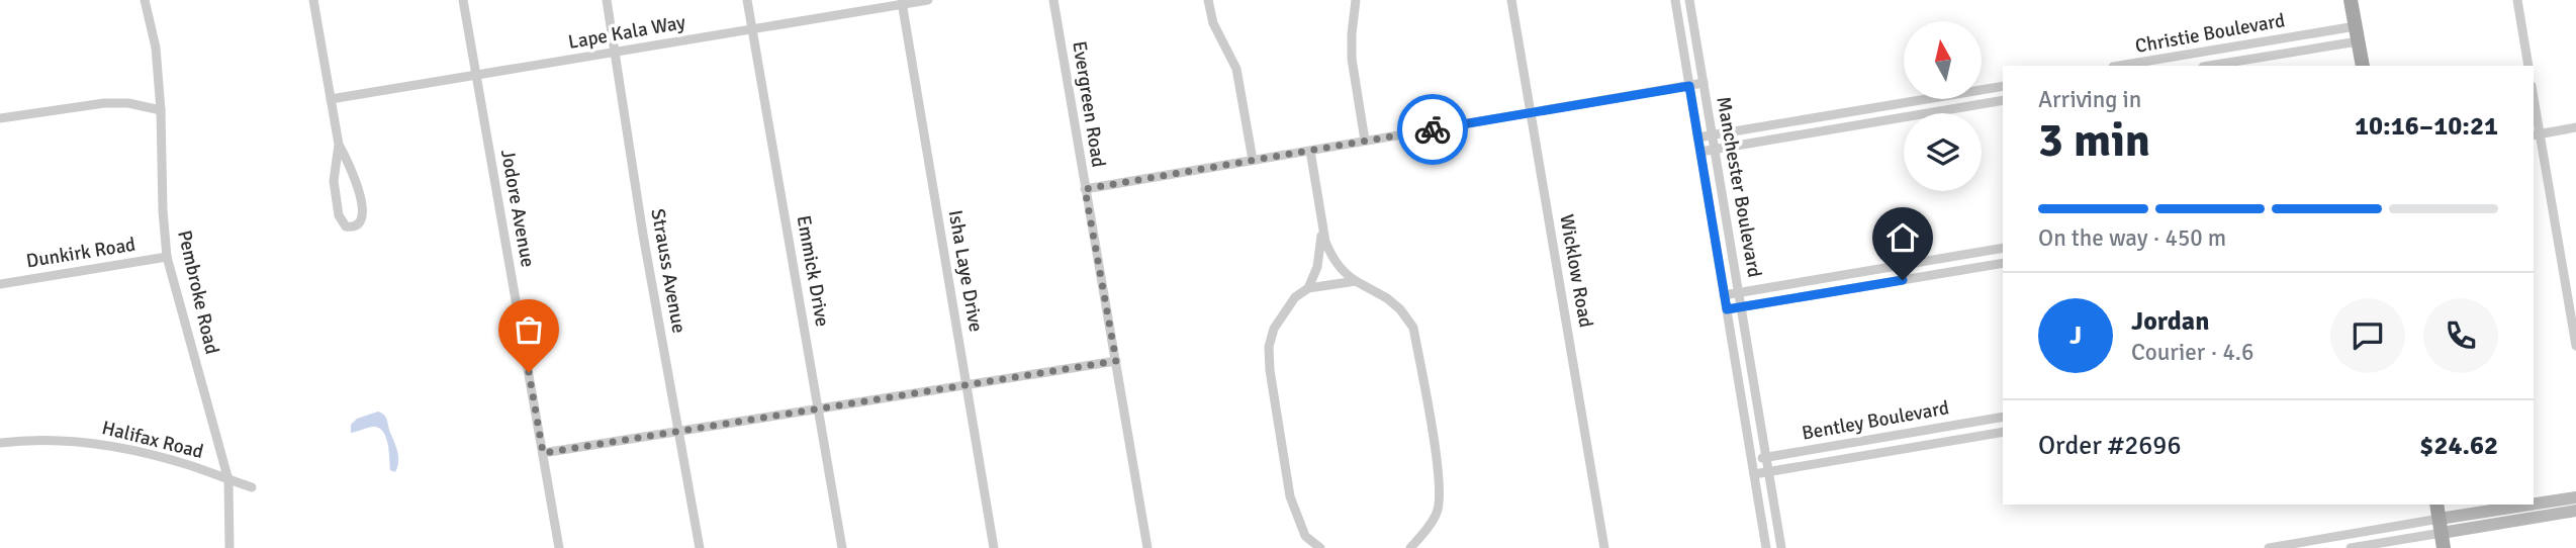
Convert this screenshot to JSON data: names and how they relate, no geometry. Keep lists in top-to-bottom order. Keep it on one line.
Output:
{"streets":{"street":["Lape Kala Way","Christie Boulevard","Evergreen Road","Manchester Boulevard","Jodore Avenue","Dunkirk Road","Strauss Avenue","Emmick Drive","Isha Laye Drive","Wicklow Road","Pembroke Road","Bentley Boulevard","Halifax Road"]},"crossings":[["Lape Kala Way","Jodore Avenue"],["Lape Kala Way","Strauss Avenue"],["Lape Kala Way","Emmick Drive"],["Lape Kala Way","Isha Laye Drive"],["Manchester Boulevard","Bentley Boulevard"],["Dunkirk Road","Pembroke Road"],["Pembroke Road","Halifax Road"]],"north":"top","page":{"heading":["3 min","Arriving in","10:16–10:21"],"panel":["Jordan","Courier · 4.6","Order #2696","$24.62"],"bar":"On the way · 450 m","round":"J"}}
